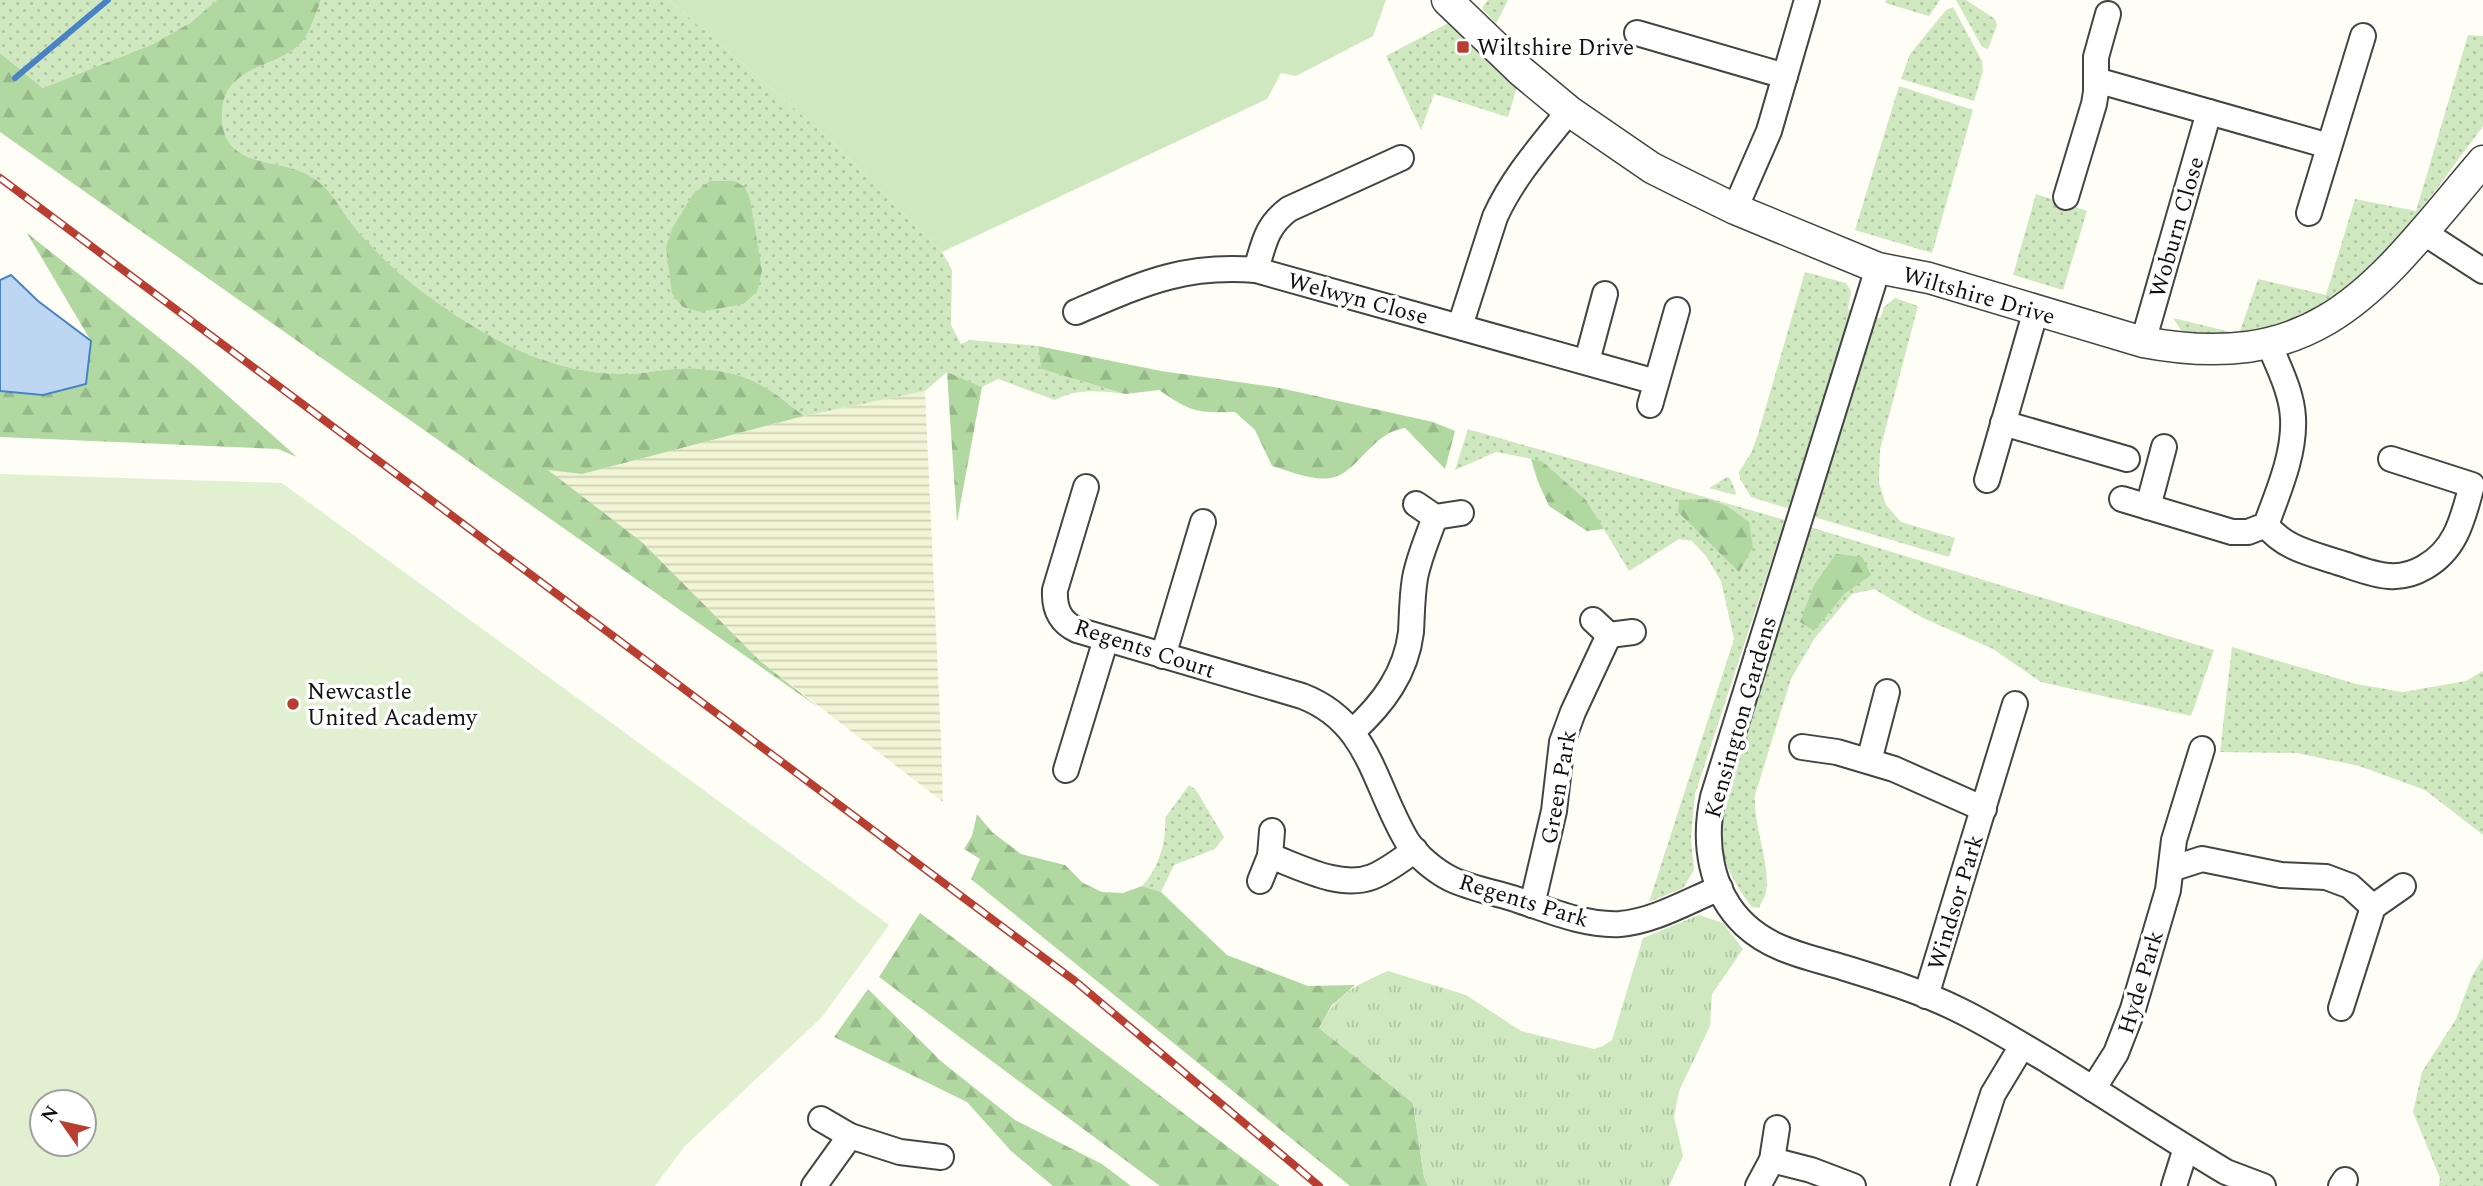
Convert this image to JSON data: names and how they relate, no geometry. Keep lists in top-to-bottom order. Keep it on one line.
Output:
{"streets":{"street":["Woburn Close","Wiltshire Drive","Welwyn Close","Regents Court","Kensington Gardens","Green Park","Regents Park","Windsor Park","Hyde Park"]},"crossings":[["Woburn Close","Wiltshire Drive"],["Wiltshire Drive","Welwyn Close"],["Wiltshire Drive","Kensington Gardens"],["Regents Court","Regents Park"],["Kensington Gardens","Regents Park"],["Kensington Gardens","Windsor Park"],["Kensington Gardens","Hyde Park"],["Green Park","Regents Park"]],"places":{"transit":["Wiltshire Drive"],"other":["Newcastle United Academy"]},"north":"top left"}
